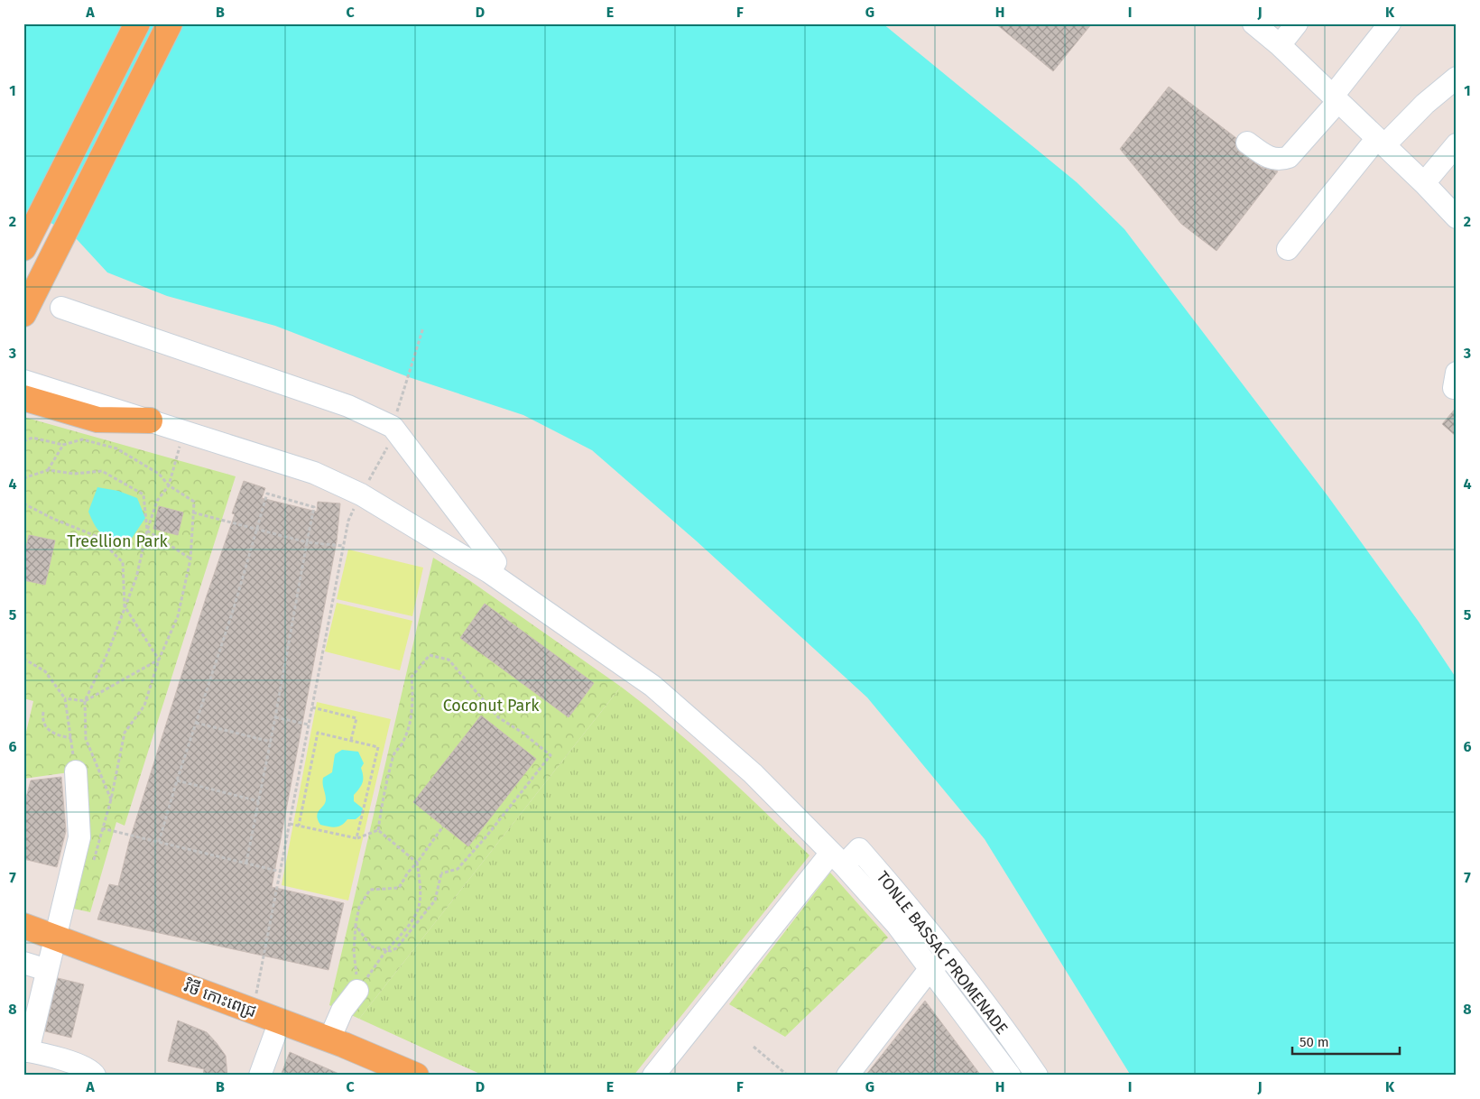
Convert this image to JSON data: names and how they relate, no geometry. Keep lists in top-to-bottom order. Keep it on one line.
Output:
{"streets":{"main road":["វិថី កោះពេជ្រ"],"street":["TONLE BASSAC PROMENADE"]},"parks":["Treellion Park","Coconut Park"],"scale_bar":"50 m","grid":{"columns":["A","B","C","D","E","F","G","H","I","J","K"],"rows":["1","2","3","4","5","6","7","8"]}}
